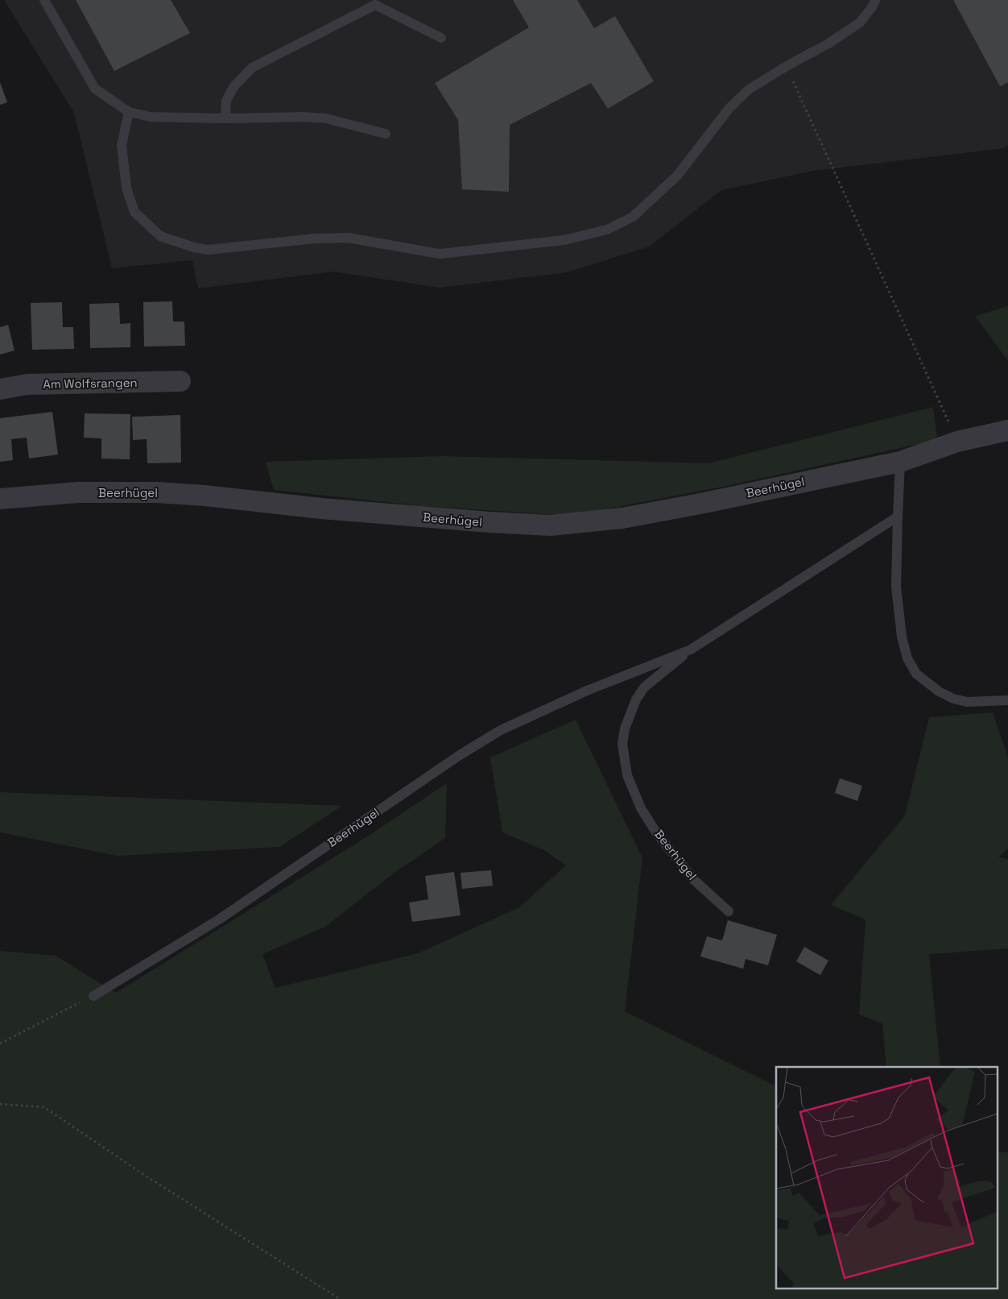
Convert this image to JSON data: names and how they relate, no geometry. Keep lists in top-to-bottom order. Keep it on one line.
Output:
{"streets":{"street":["Am Wolfsrangen","Beerhügel"]}}
